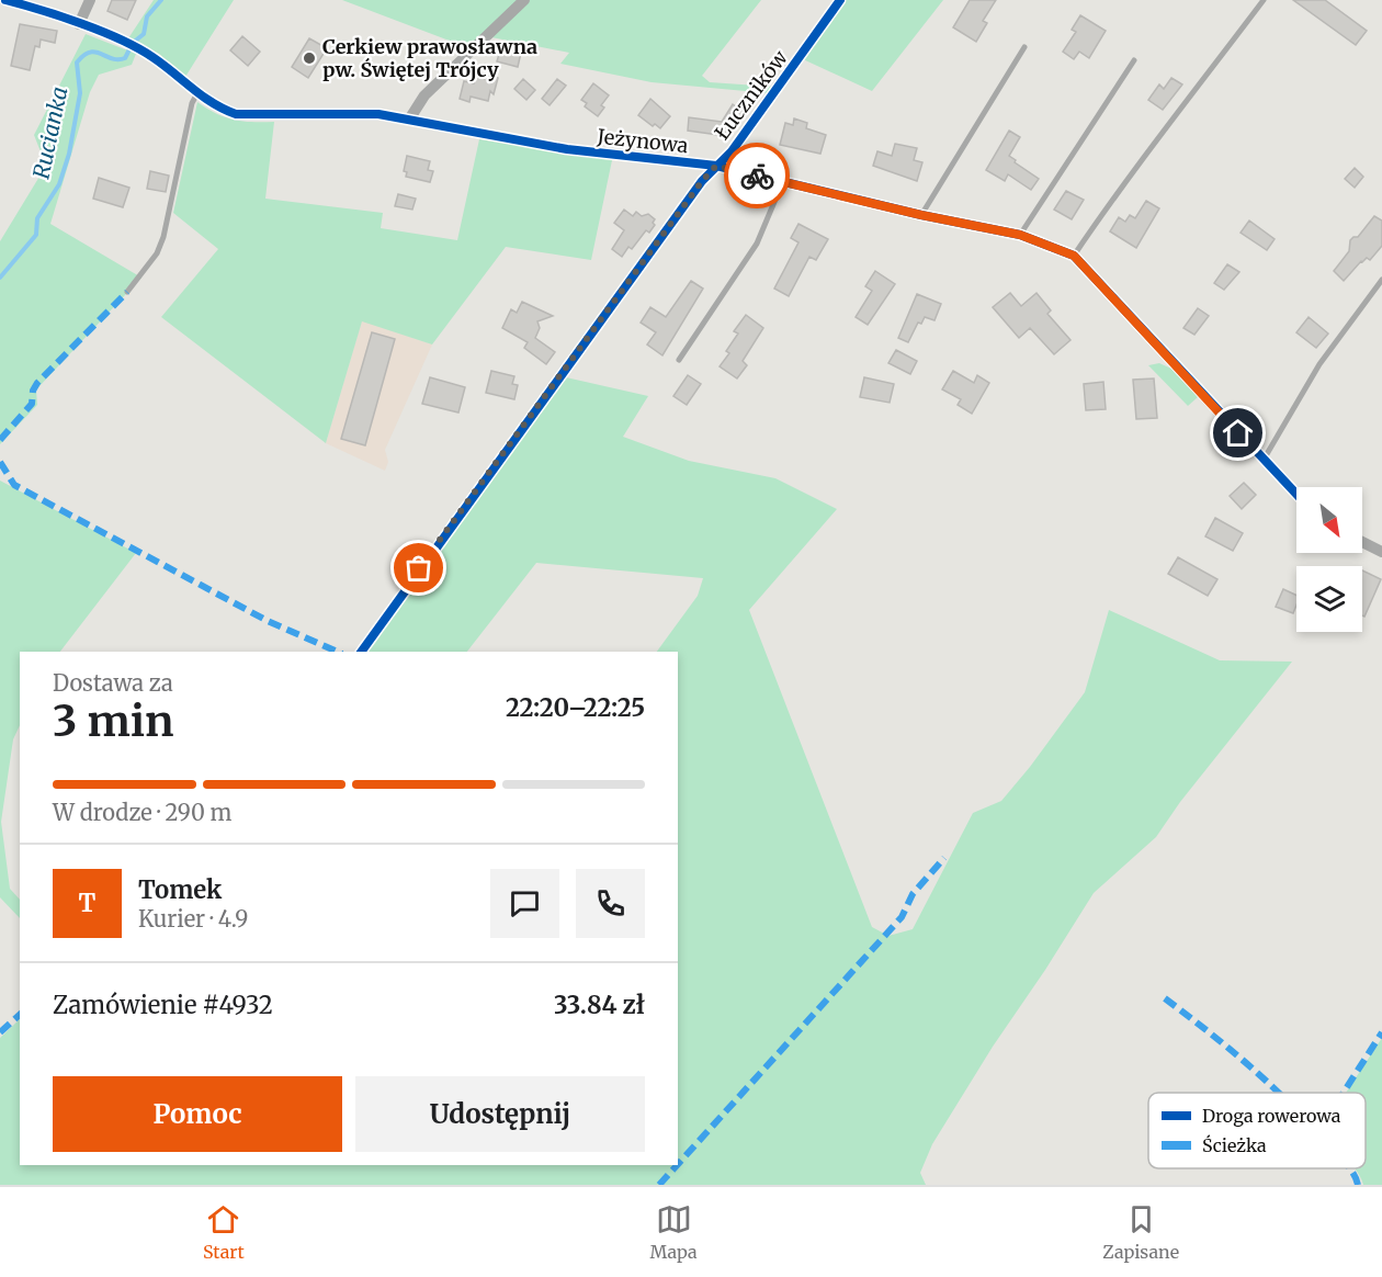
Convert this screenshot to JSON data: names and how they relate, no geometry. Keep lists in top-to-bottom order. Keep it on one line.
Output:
{"streets":{"street":["Łuczników","Jeżynowa"]},"crossings":[["Łuczników","Jeżynowa"]],"water":["Rucianka"],"places":["Cerkiew prawosławna pw. Świętej Trójcy"],"legend":["Droga rowerowa","Ścieżka"],"north":"bottom right","page":{"heading":["3 min","Dostawa za","22:20–22:25"],"panel":["Tomek","Kurier · 4.9","Zamówienie #4932","33.84 zł"],"bar":"W drodze · 290 m","round":"T","buttons":["Pomoc","Udostępnij"],"tabs":["Start","Mapa","Zapisane"]}}
